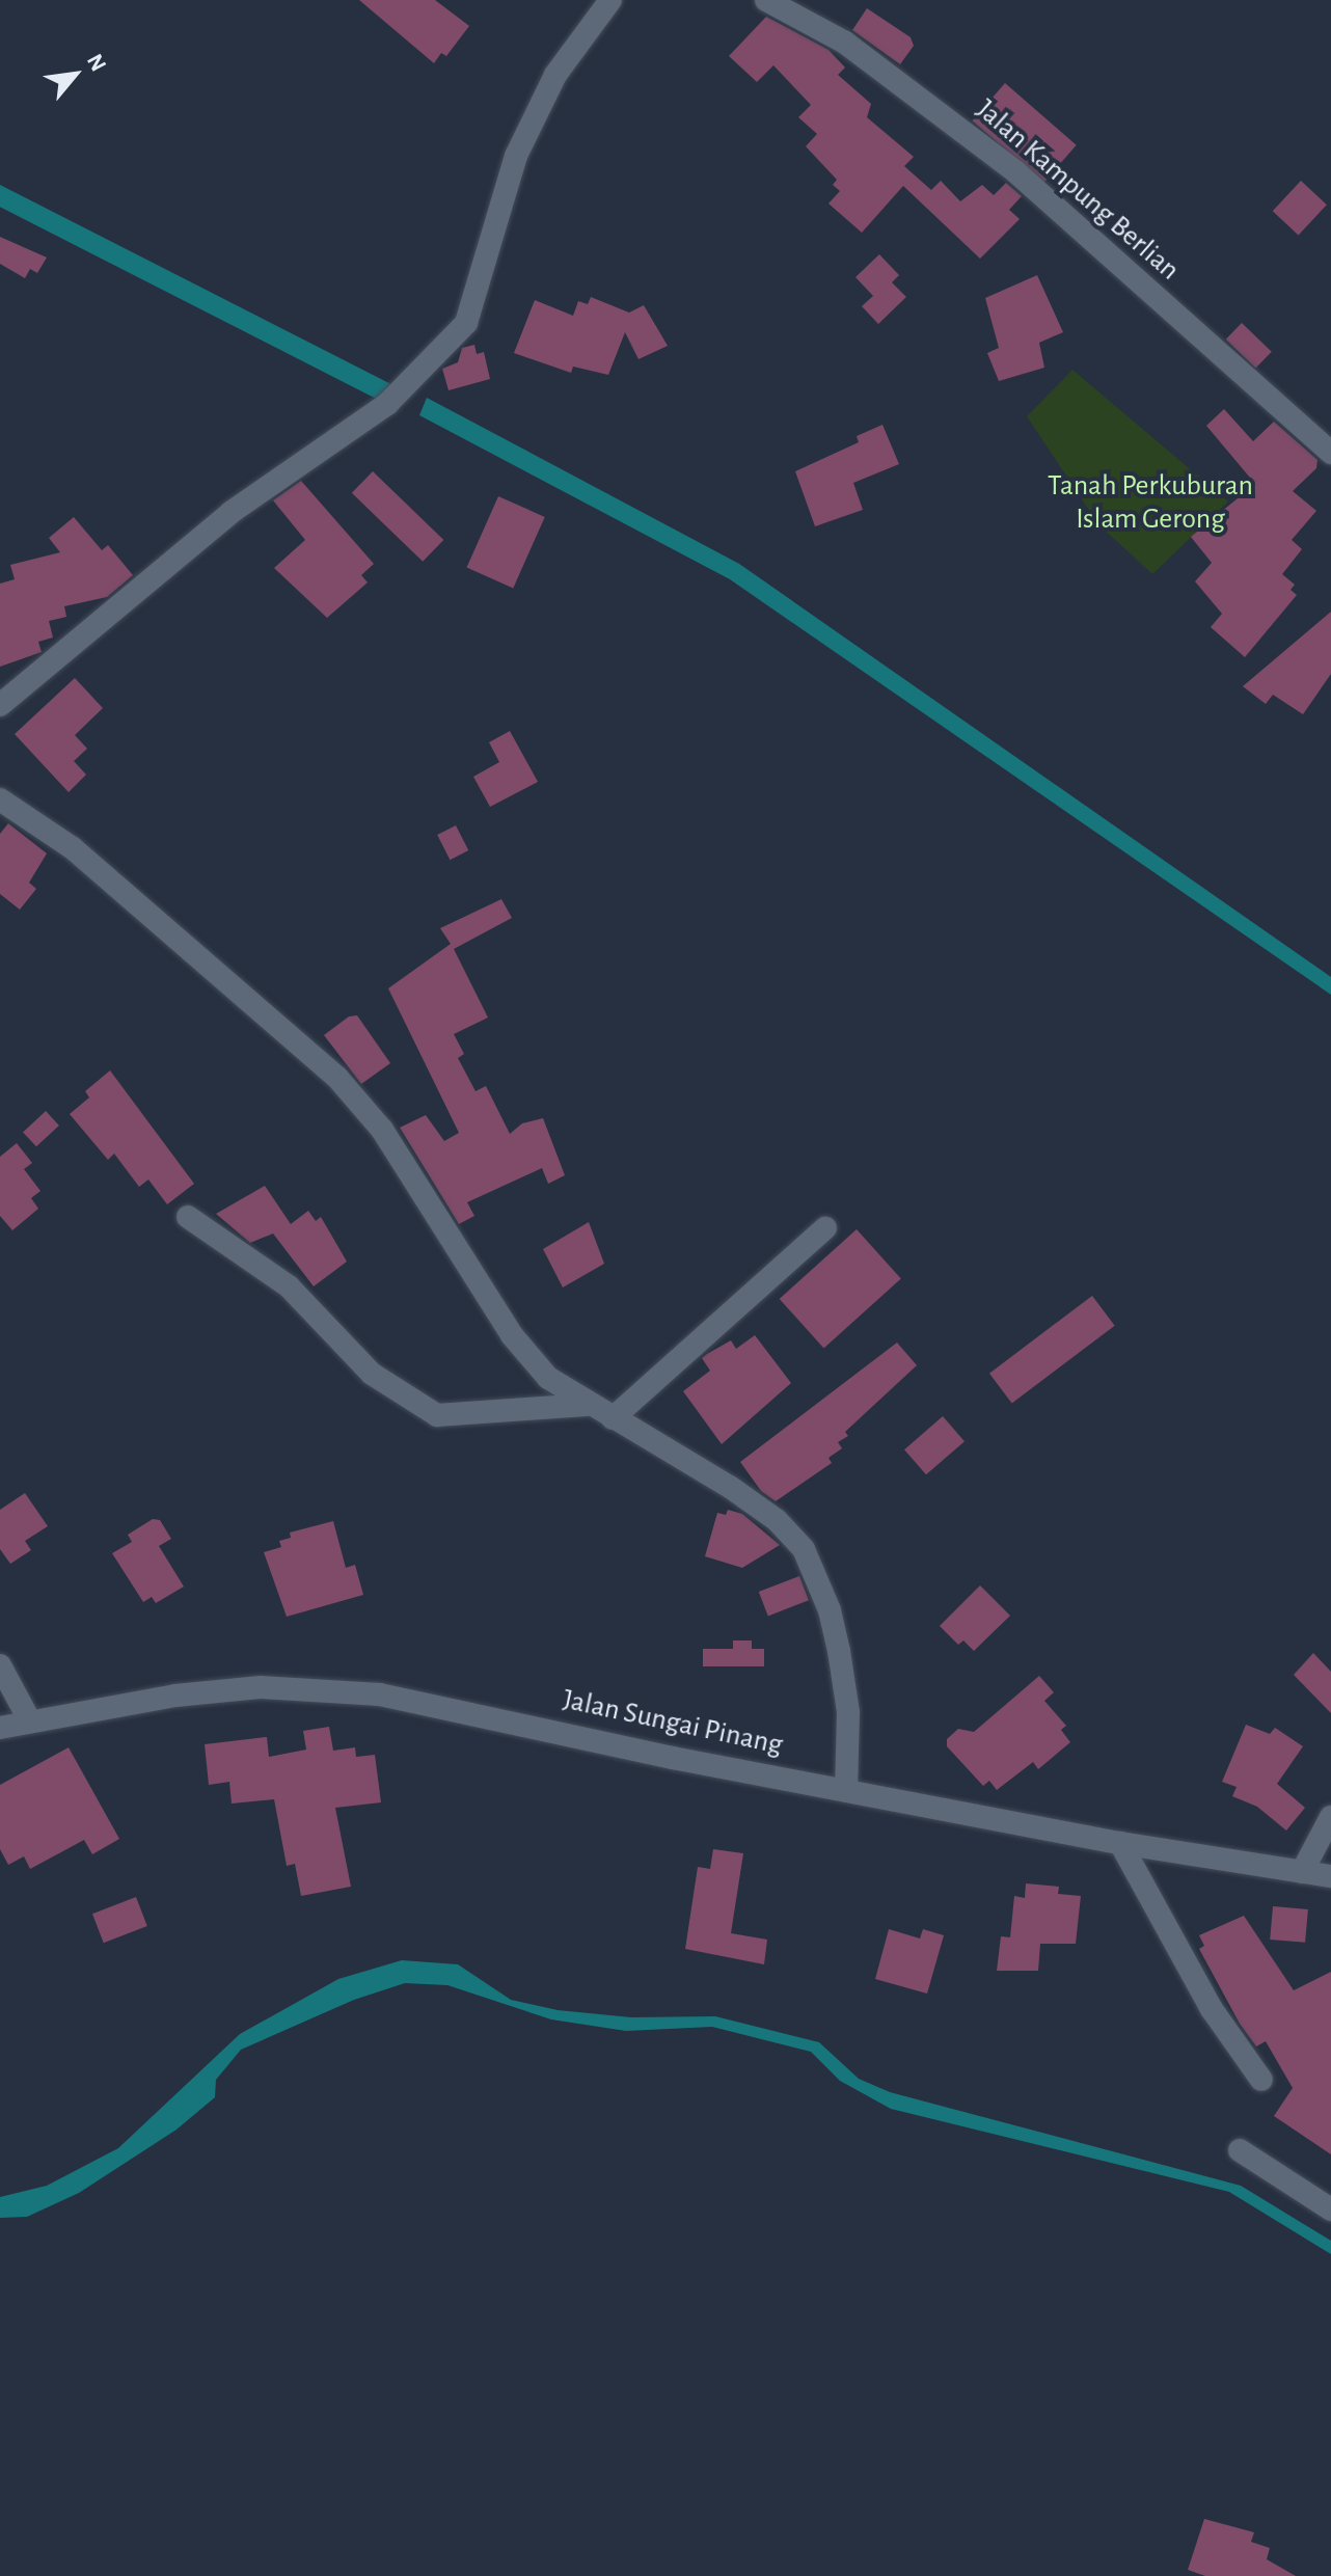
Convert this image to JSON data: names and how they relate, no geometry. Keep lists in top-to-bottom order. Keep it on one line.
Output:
{"streets":{"street":["Jalan Kampung Berlian","Jalan Sungai Pinang"]},"parks":["Tanah Perkuburan Islam Gerong"],"north":"top right"}
